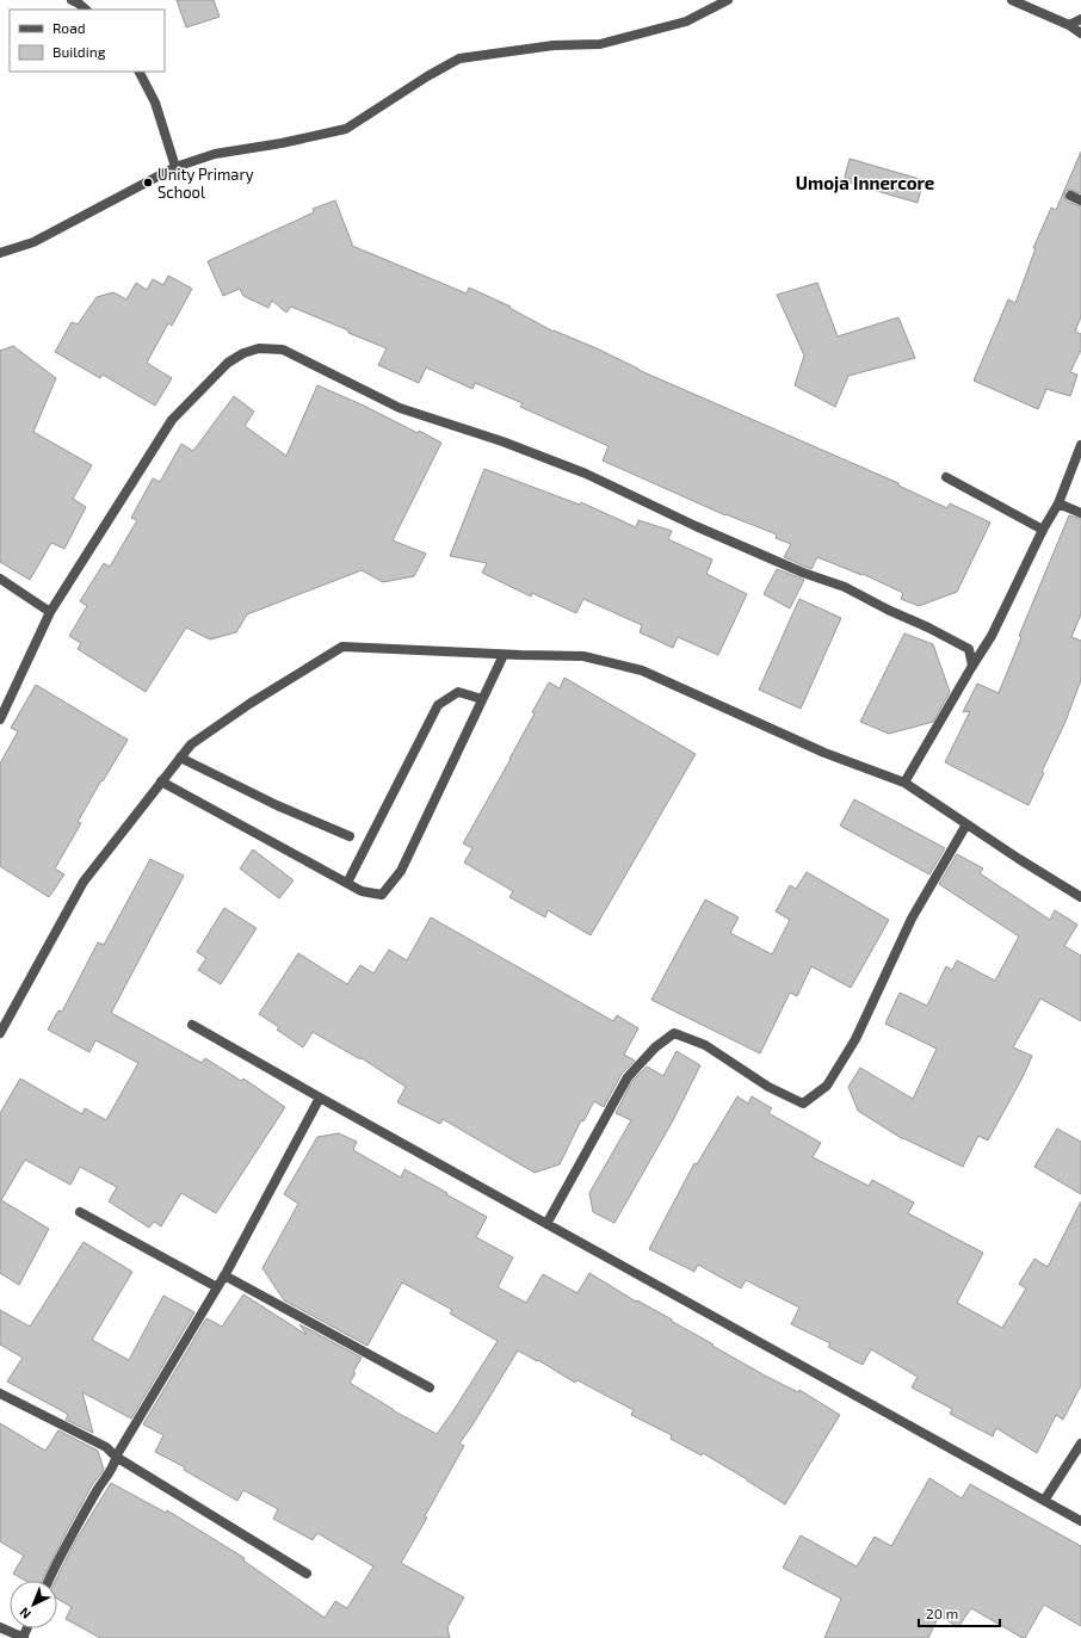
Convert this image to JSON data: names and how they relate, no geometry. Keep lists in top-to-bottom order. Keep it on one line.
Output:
{"districts":["Umoja Innercore"],"places":["Unity Primary School"],"legend":["Road","Building"],"scale_bar":"20 m","north":"bottom left"}
